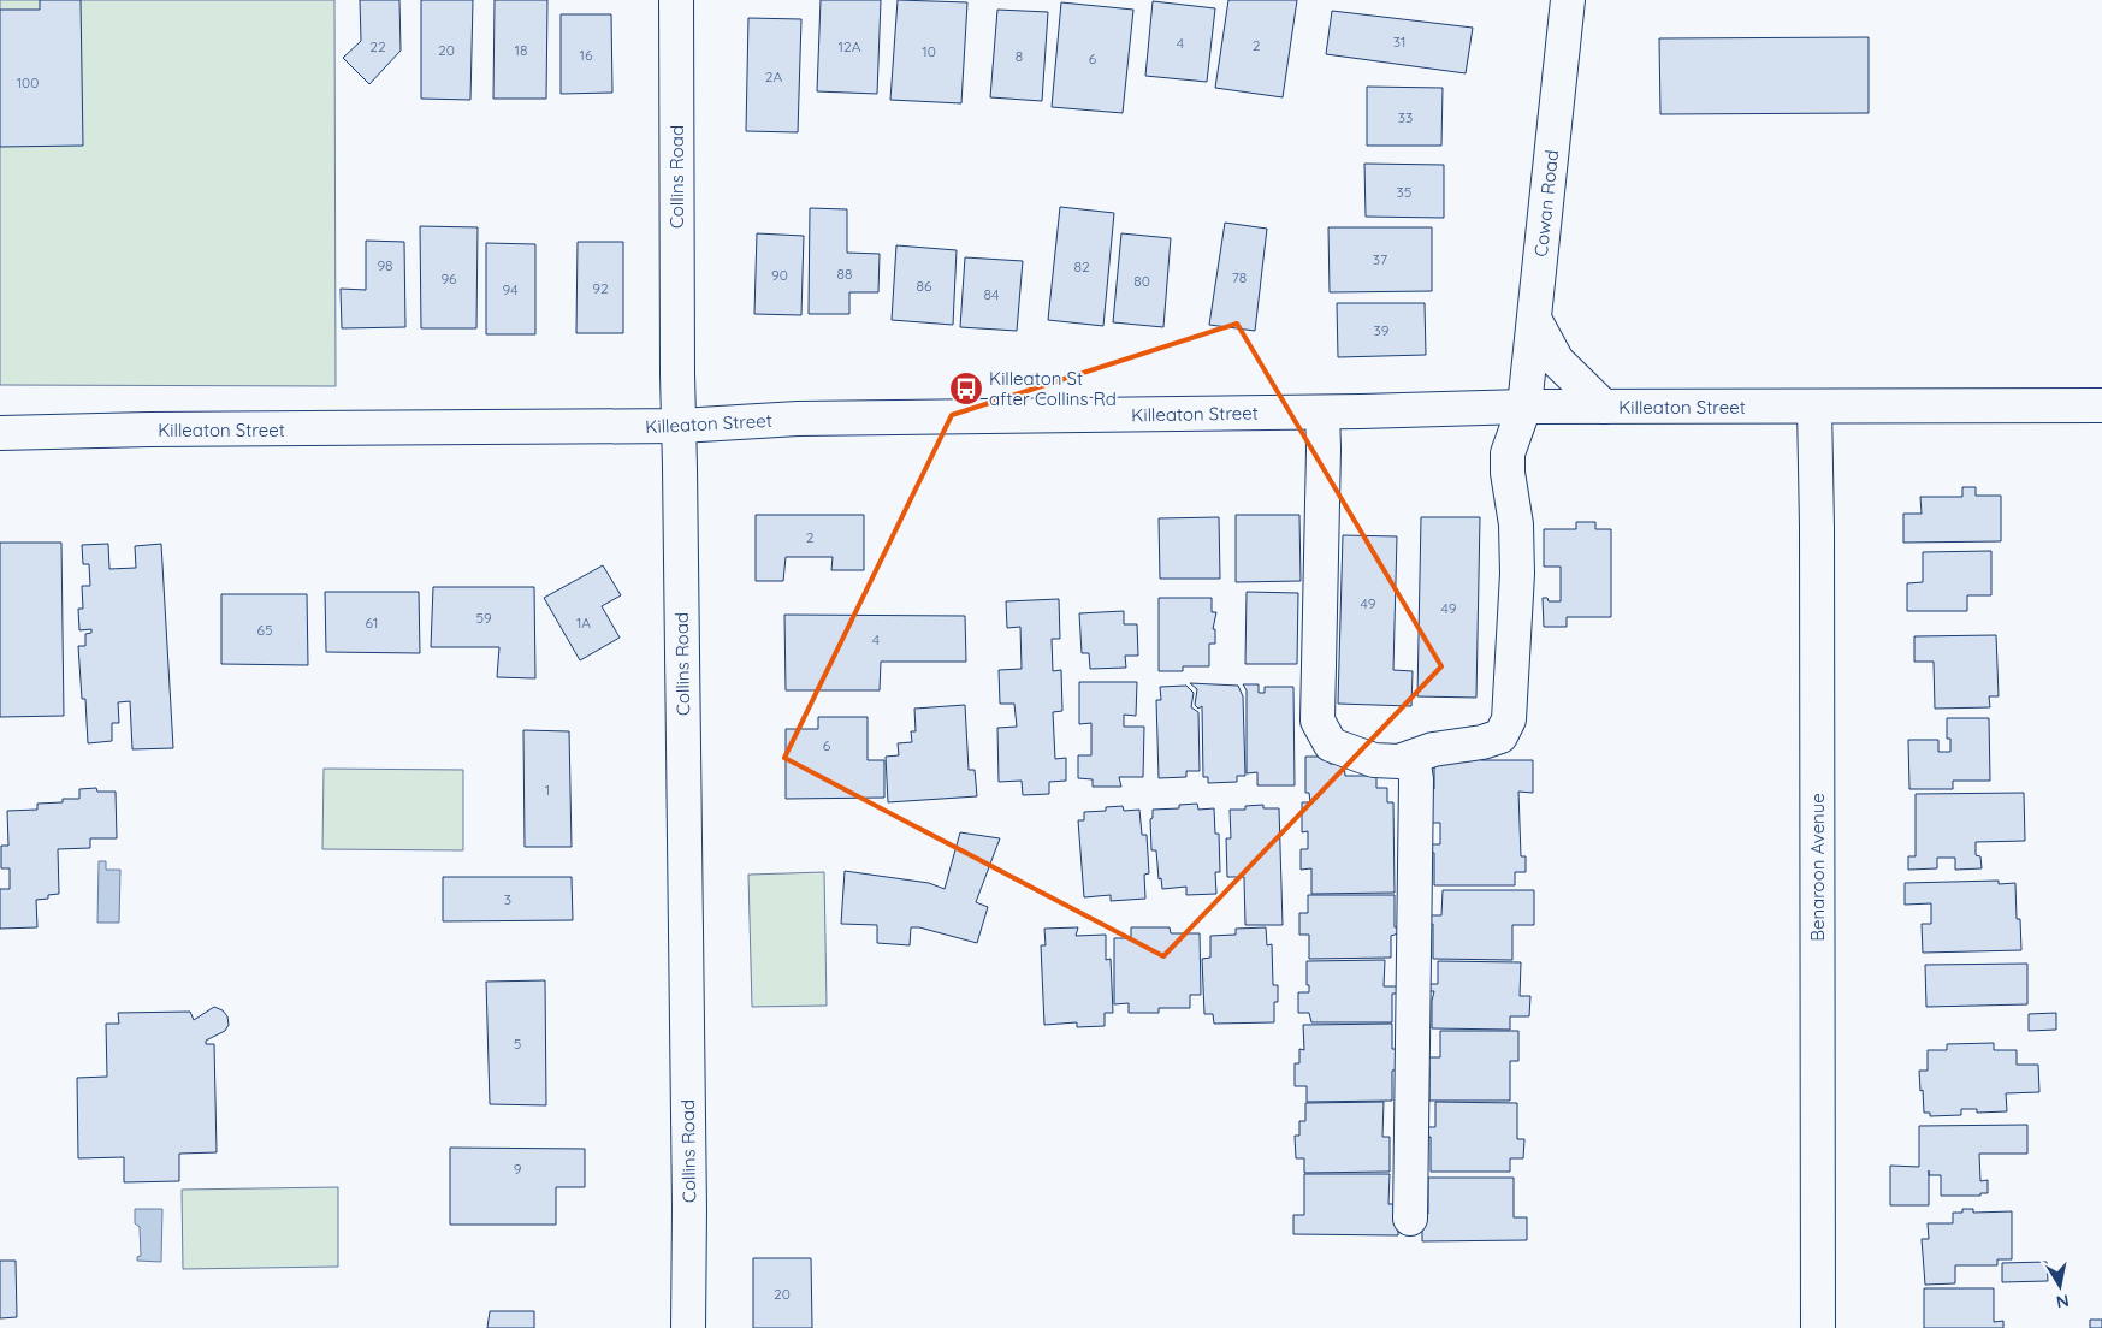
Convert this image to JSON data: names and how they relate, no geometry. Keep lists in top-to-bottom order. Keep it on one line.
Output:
{"streets":{"street":["Collins Road","Cowan Road","Killeaton Street","Benaroon Avenue"]},"crossings":[["Collins Road","Killeaton Street"],["Cowan Road","Killeaton Street"],["Killeaton Street","Benaroon Avenue"]],"places":{"bus stop":["Killeaton St after Collins Rd"]},"house_numbers":["31","4","2","22","12A","20","18","10","16","8","6","2A","100","33","35","37","98","82","88","90","78","96","80","86","92","94","84","39","2","49","49","59","61","1A","65","4","6","1","3","5","9","20"],"north":"bottom"}
